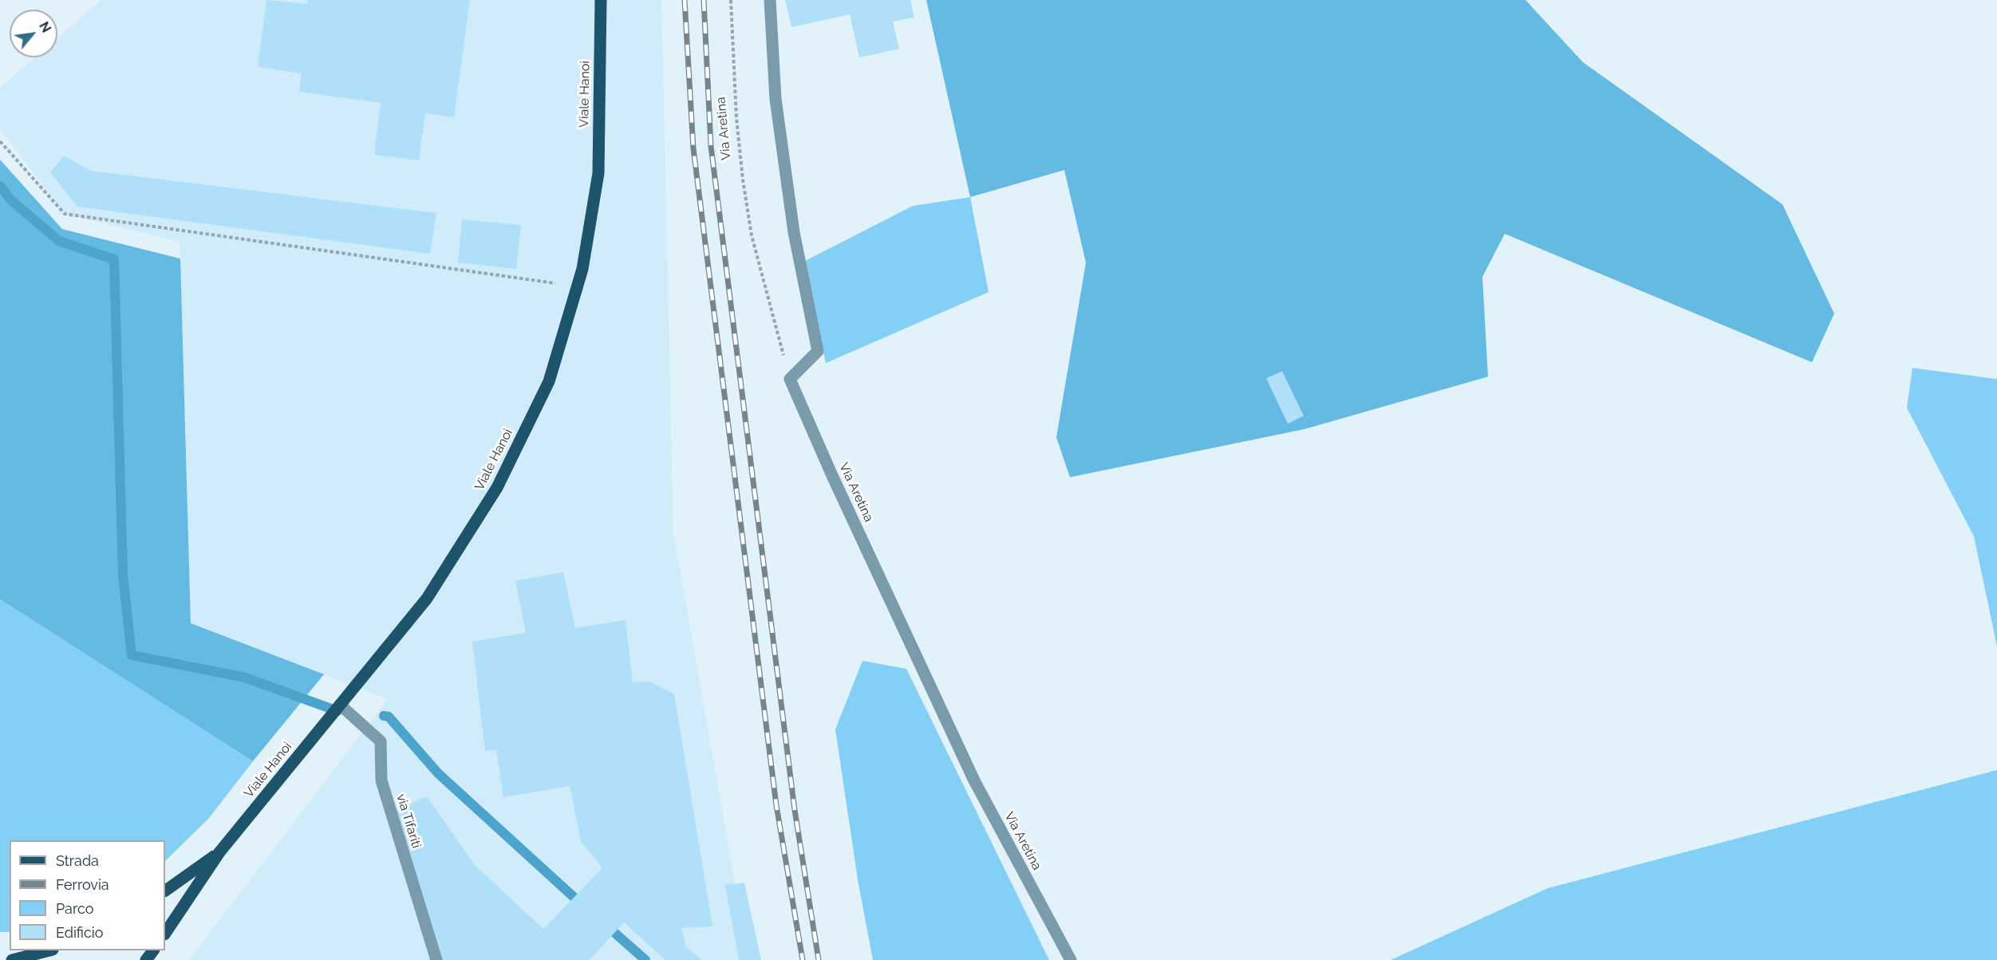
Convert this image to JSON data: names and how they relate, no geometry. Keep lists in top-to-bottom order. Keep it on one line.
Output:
{"streets":{"main road":["Viale Hanoi"],"street":["Via Aretina","via Tifariti"]},"crossings":[["Viale Hanoi","via Tifariti"]],"legend":["Strada","Ferrovia","Parco","Edificio"],"north":"top right"}
